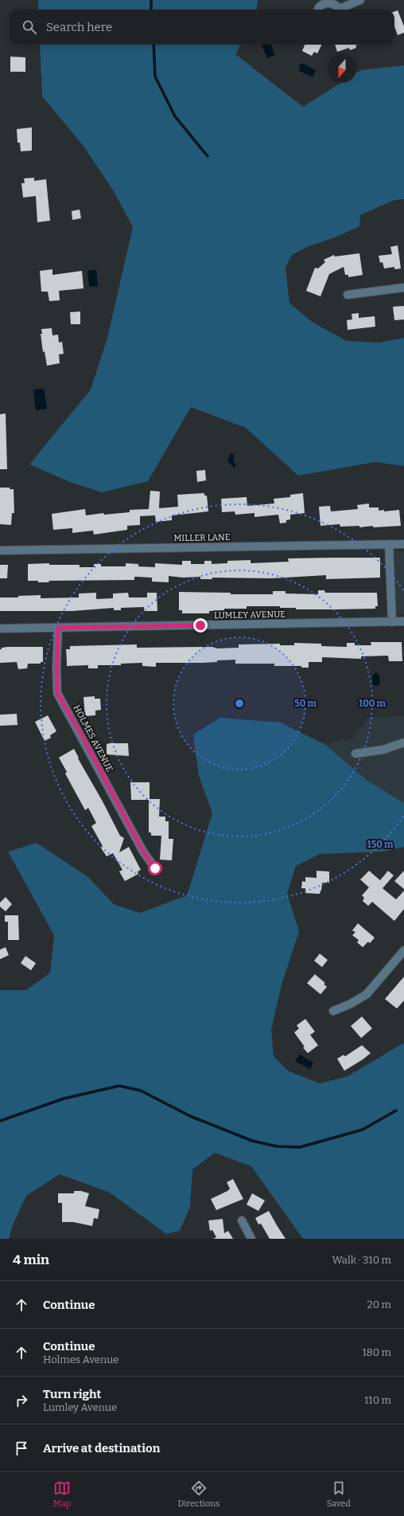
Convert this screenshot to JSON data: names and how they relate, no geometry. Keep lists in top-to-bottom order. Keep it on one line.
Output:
{"streets":{"street":["MILLER LANE","LUMLEY AVENUE","HOLMES AVENUE"]},"crossings":[["LUMLEY AVENUE","HOLMES AVENUE"]],"north":"bottom","page":{"search":"Search here","heading":["4 min","Walk · 310 m"],"list":[["Continue","20 m"],["Continue","Holmes Avenue","180 m"],["Turn right","Lumley Avenue","110 m"],"Arrive at destination"],"nav":["Map","Directions","Saved"]},"rings":["50 m","100 m","150 m"]}
